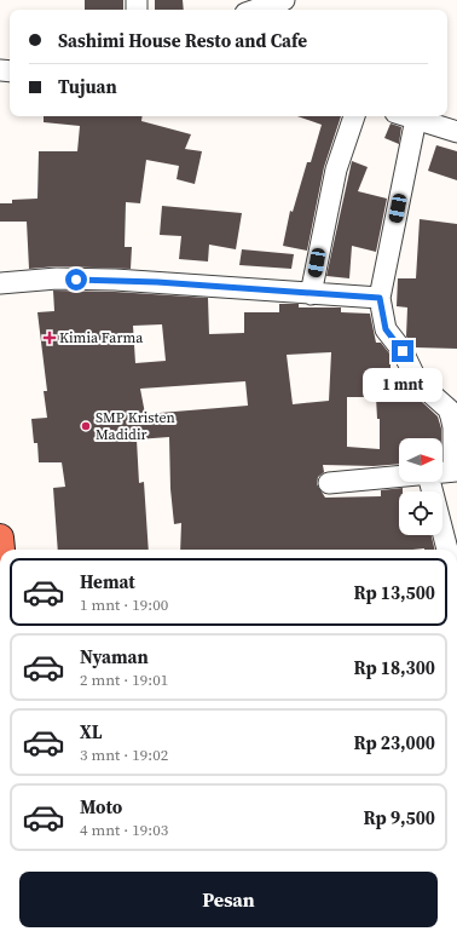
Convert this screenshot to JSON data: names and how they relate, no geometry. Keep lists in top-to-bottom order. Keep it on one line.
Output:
{"places":{"health":["Kimia Farma"],"other":["SMP Kristen Madidir"]},"north":"right","page":{"banner":["Sashimi House Resto and Cafe","Tujuan"],"bubble":"1 mnt","list":[{"name":"Hemat","note":"1 mnt · 19:00","value":"Rp 13,500"},{"name":"Nyaman","note":"2 mnt · 19:01","value":"Rp 18,300"},{"name":"XL","note":"3 mnt · 19:02","value":"Rp 23,000"},{"name":"Moto","note":"4 mnt · 19:03","value":"Rp 9,500"}],"buttons":"Pesan"}}
